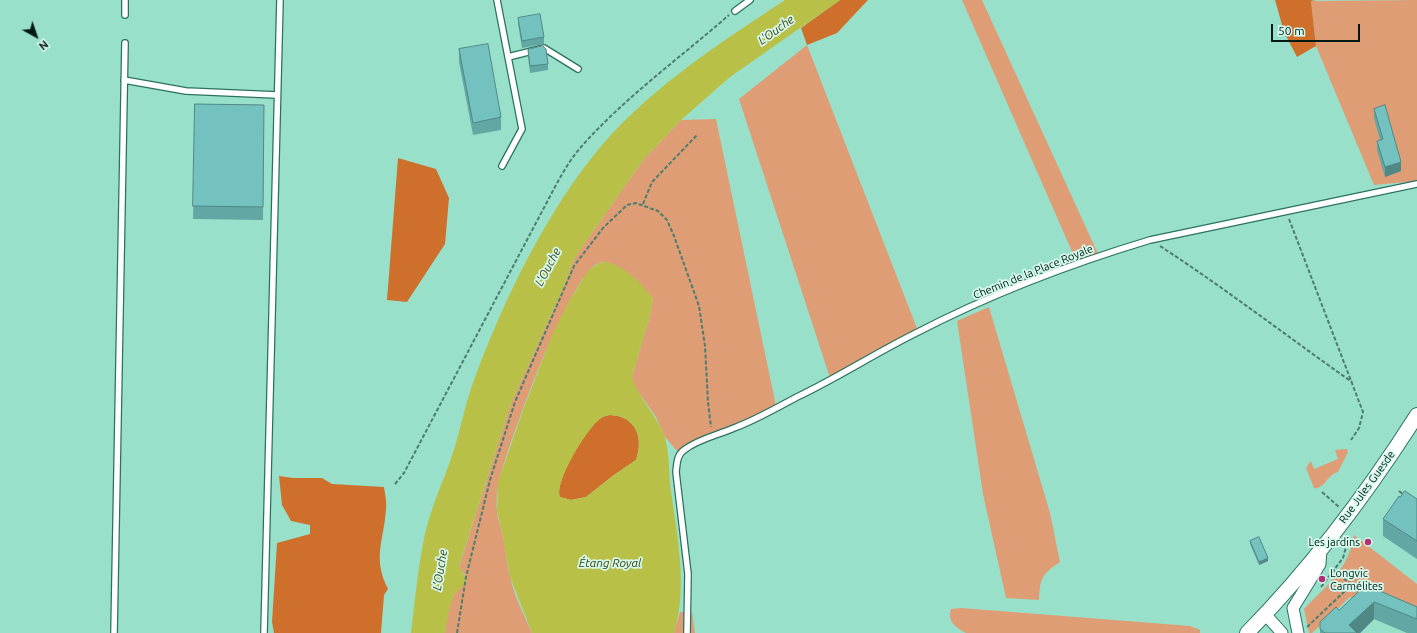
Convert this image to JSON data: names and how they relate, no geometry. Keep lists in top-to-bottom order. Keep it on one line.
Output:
{"streets":{"street":["Rue Jules Guesde"],"lane":["Chemin de la Place Royale"]},"water":["L'Ouche","Étang Royal"],"places":["Les jardins","Longvic Carmélites"],"scale_bar":"50 m","north":"bottom right"}
